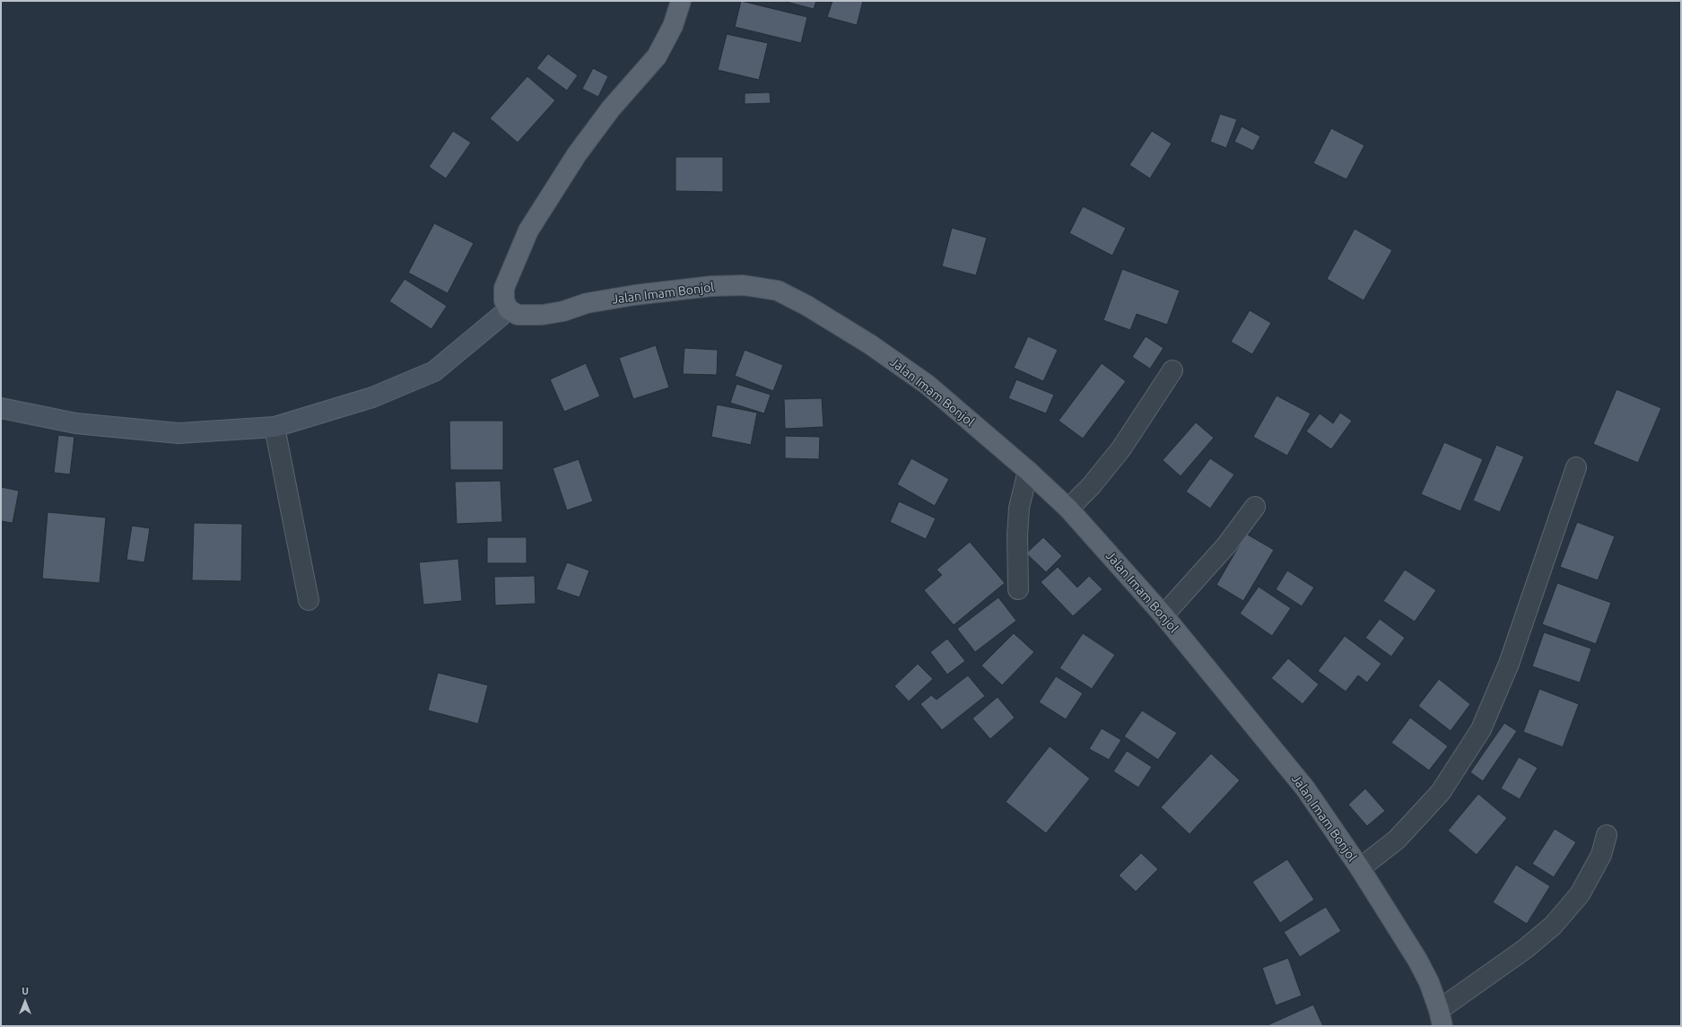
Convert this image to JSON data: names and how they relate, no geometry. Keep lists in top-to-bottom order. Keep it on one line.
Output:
{"streets":{"main road":["Jalan Imam Bonjol"]},"north":"top"}
